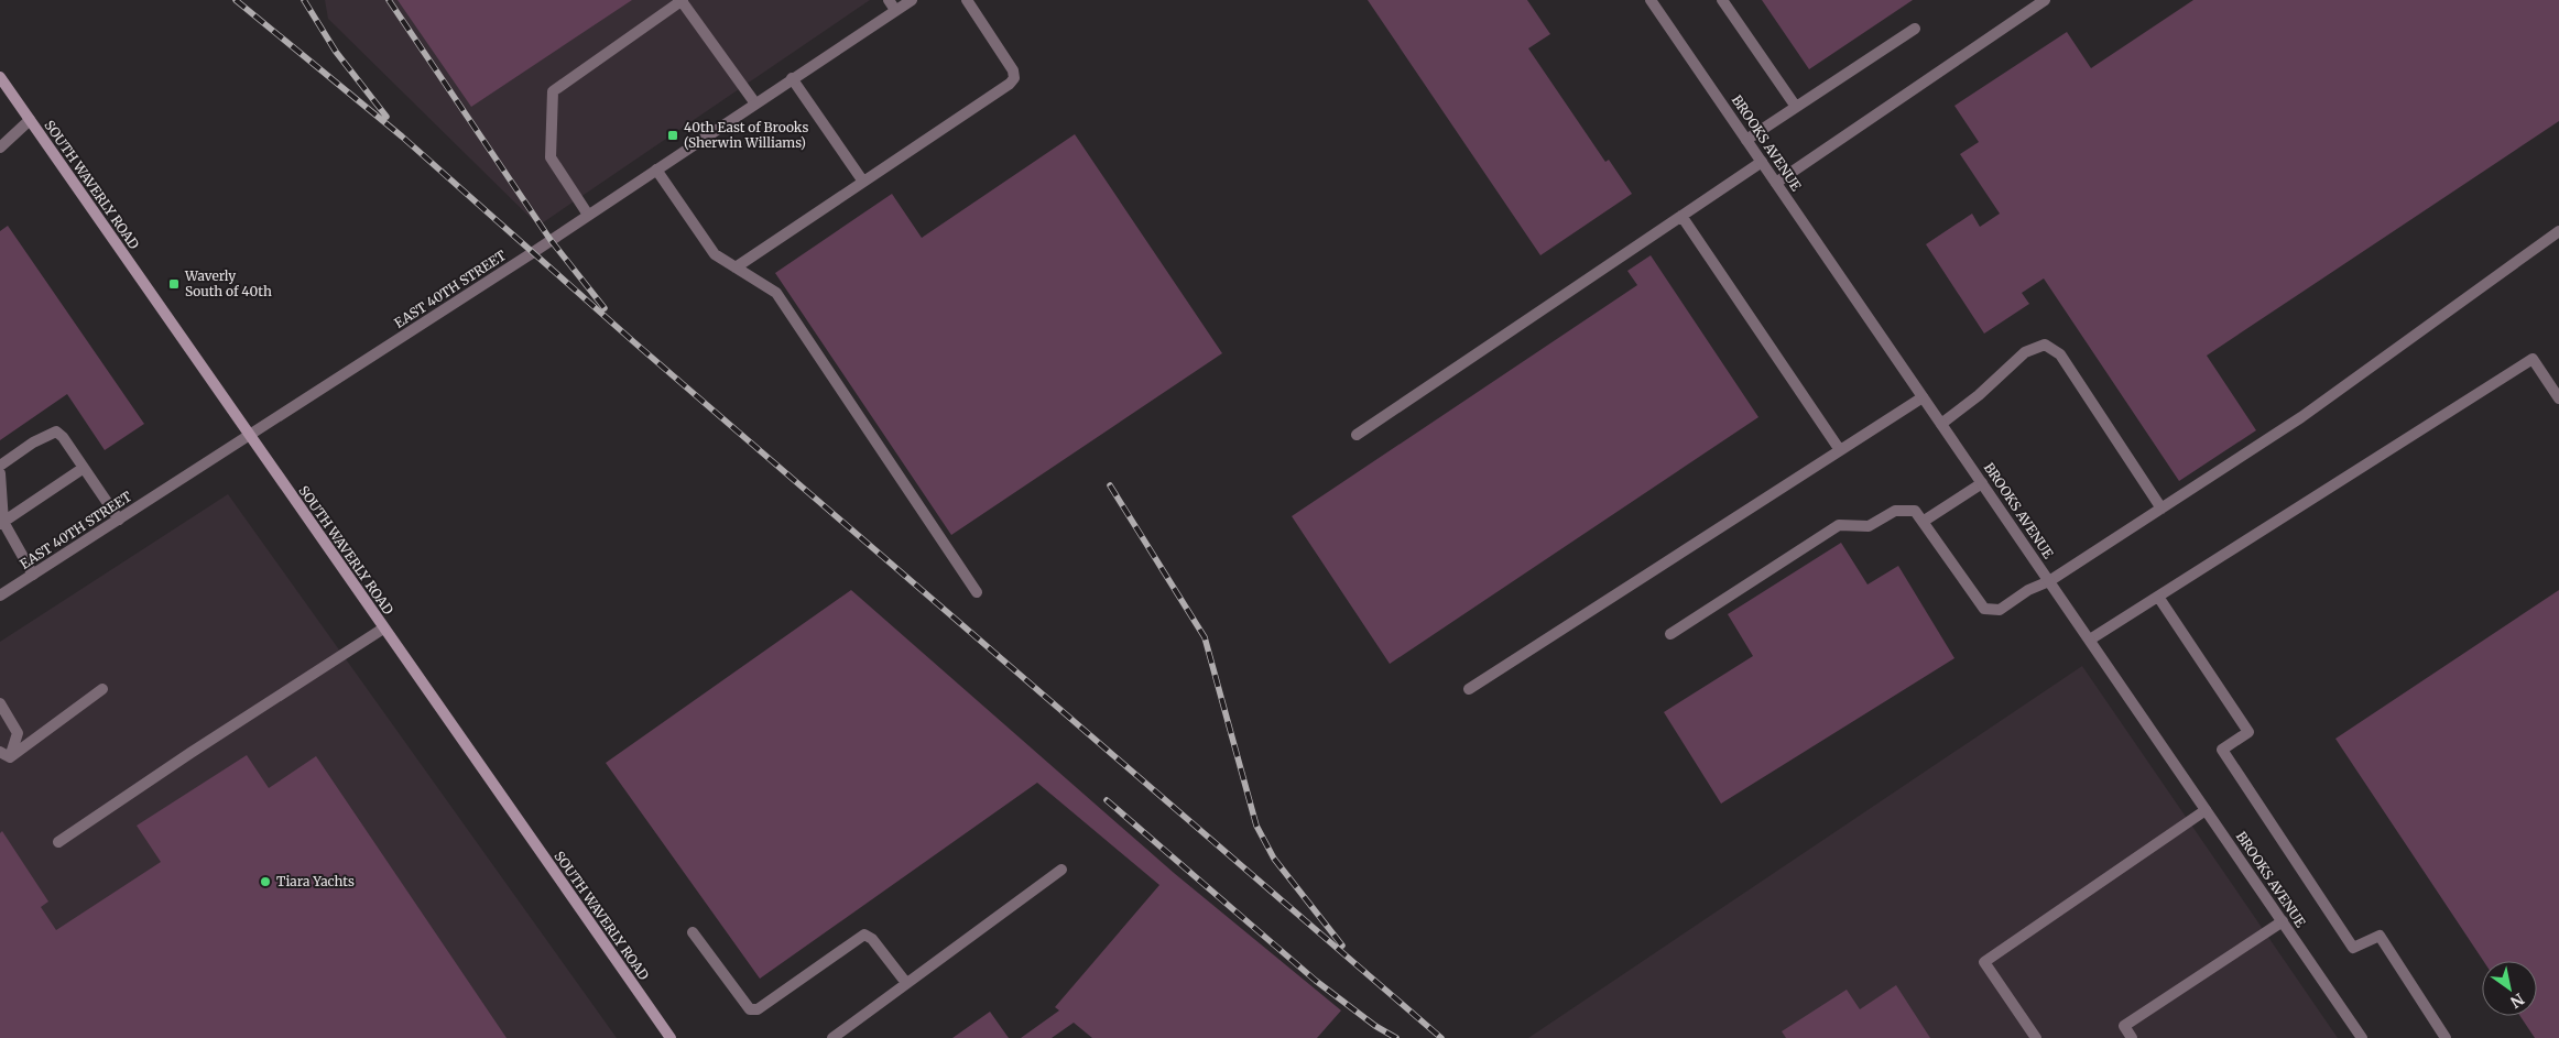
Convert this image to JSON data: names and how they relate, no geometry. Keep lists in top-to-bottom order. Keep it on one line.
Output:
{"streets":{"main road":["SOUTH WAVERLY ROAD"],"street":["BROOKS AVENUE","EAST 40TH STREET"]},"crossings":[["SOUTH WAVERLY ROAD","EAST 40TH STREET"]],"places":{"transit":["40th East of Brooks (Sherwin Williams)","Waverly South of 40th"],"other":["Tiara Yachts"]},"north":"bottom right"}
